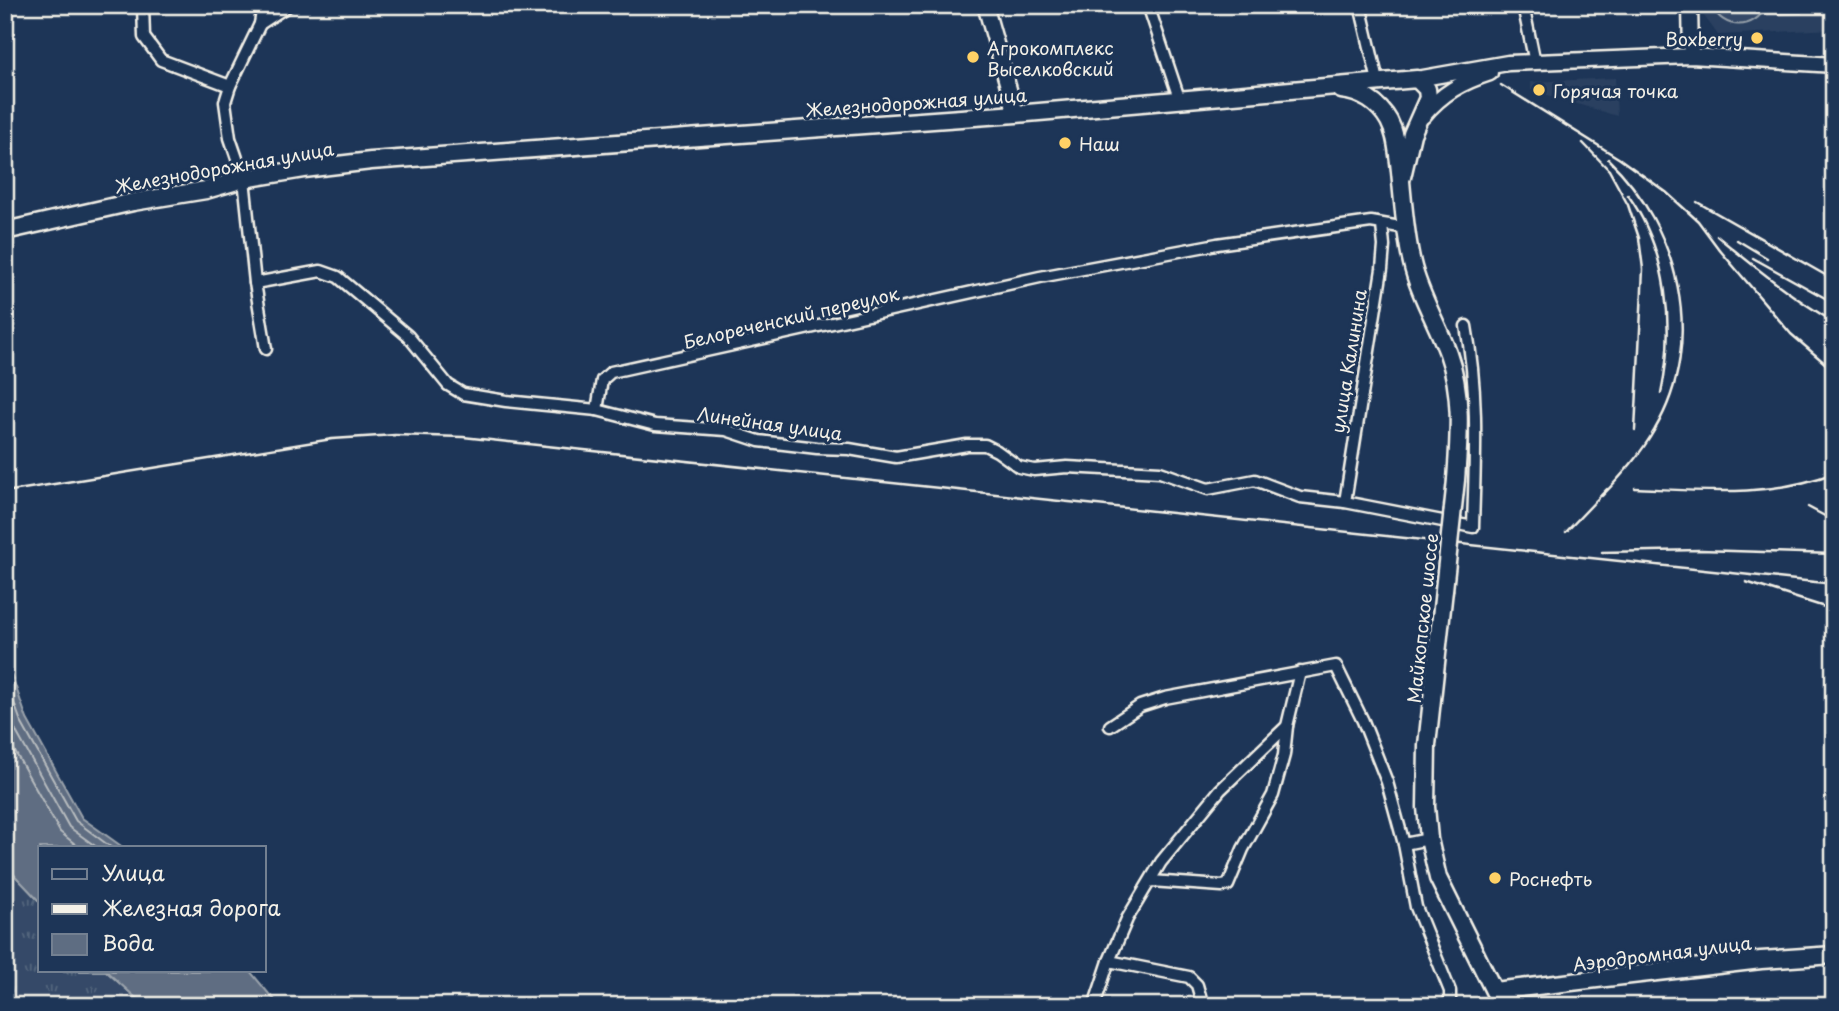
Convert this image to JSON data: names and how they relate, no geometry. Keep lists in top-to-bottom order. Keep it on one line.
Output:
{"streets":{"main road":["Железнодорожная улица","Майкопское шоссе","Аэродромная улица"],"street":["Белореченский переулок","улица Калинина","Линейная улица"]},"crossings":[["Белореченский переулок","улица Калинина"],["Белореченский переулок","Линейная улица"],["Белореченский переулок","Майкопское шоссе"],["улица Калинина","Линейная улица"],["Майкопское шоссе","Аэродромная улица"]],"places":["Boxberry","Агрокомплекс Выселковский","Горячая точка","Наш","Роснефть"],"legend":["Улица","Железная дорога","Вода"]}
